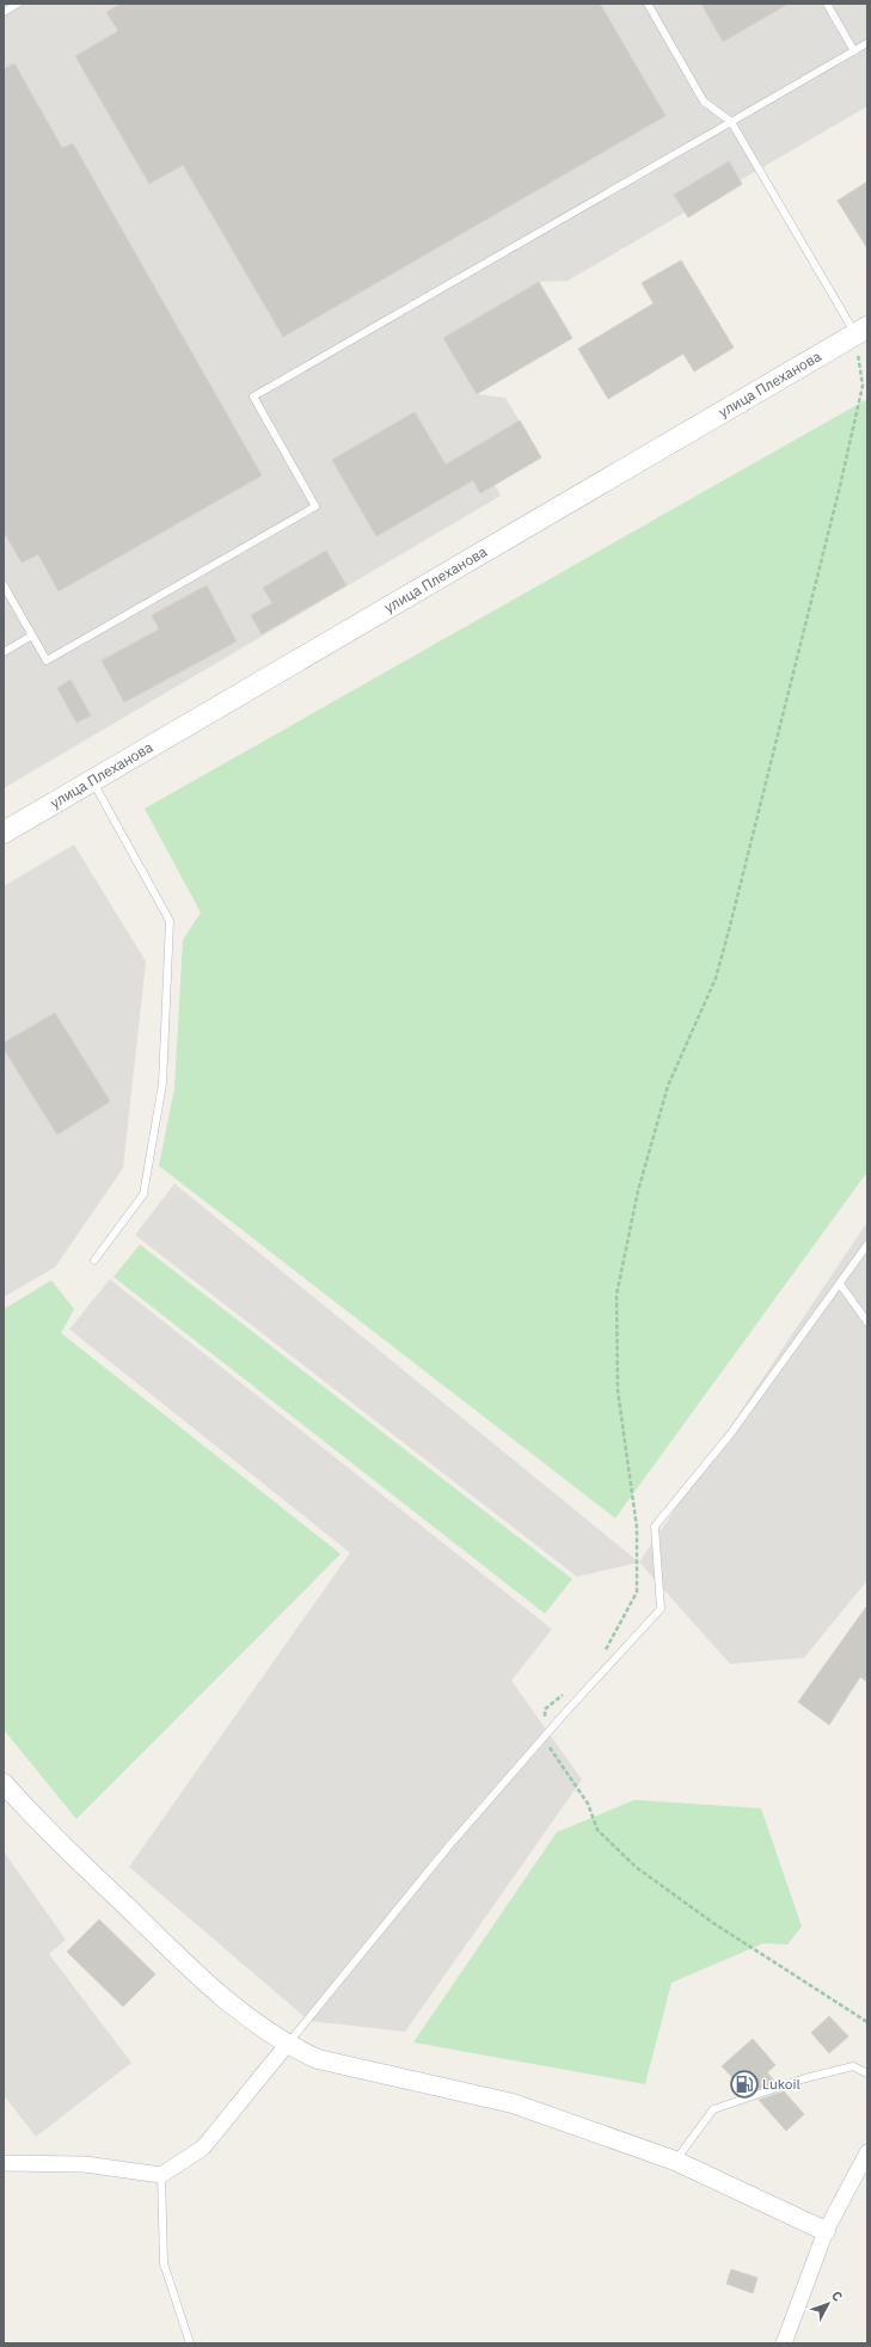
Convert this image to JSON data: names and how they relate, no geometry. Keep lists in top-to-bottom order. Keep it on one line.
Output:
{"streets":{"main road":["улица Плеханова"]},"places":{"fuel station":["Lukoil"]},"north":"top right"}
